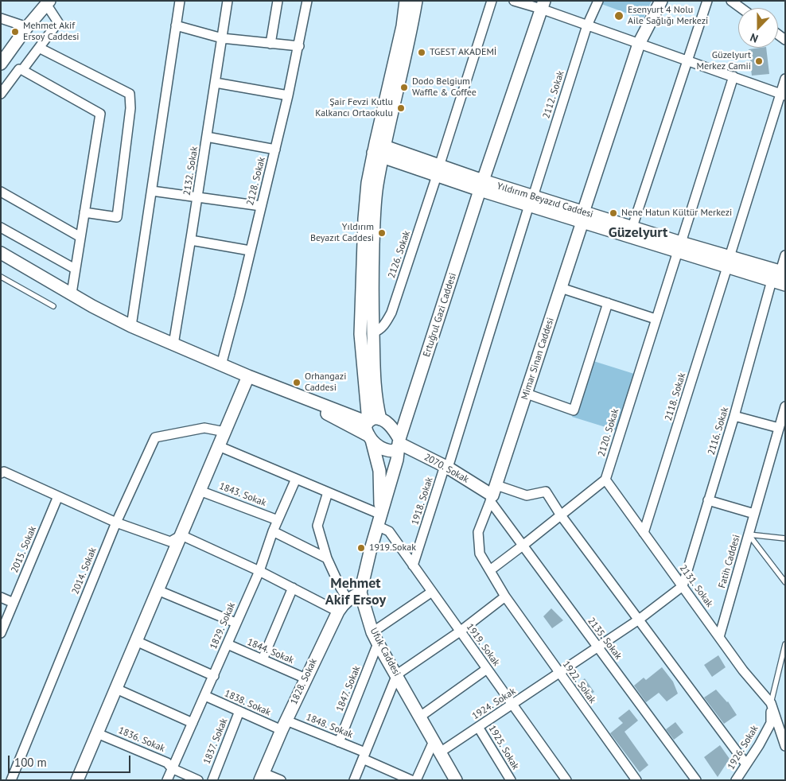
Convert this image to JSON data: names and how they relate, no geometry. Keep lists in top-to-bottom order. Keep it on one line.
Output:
{"streets":{"main road":["Yıldırım Beyazıd Caddesi","Ertuğrul Gazi Caddesi","Mimar Sinan Caddesi","2070. Sokak","Ufuk Caddesi","1828. Sokak"],"street":["2112. Sokak","2132. Sokak","2128. Sokak","2126. Sokak","2118. Sokak","2116. Sokak","2120. Sokak","1843. Sokak","1918. Sokak","2015. Sokak","Fatih Caddesi","2014. Sokak","2131. Sokak","1829. Sokak","2135. Sokak","1919. Sokak","1844. Sokak","1922. Sokak","1847. Sokak","1838. Sokak","1924. Sokak","1848. Sokak","1836. Sokak","1837. Sokak","1925. Sokak","1926. Sokak"]},"crossings":[["2112. Sokak","Yıldırım Beyazıd Caddesi"],["2112. Sokak","2070. Sokak"],["2112. Sokak","1918. Sokak"],["Yıldırım Beyazıd Caddesi","2126. Sokak"],["Yıldırım Beyazıd Caddesi","Ertuğrul Gazi Caddesi"],["Yıldırım Beyazıd Caddesi","Mimar Sinan Caddesi"],["Yıldırım Beyazıd Caddesi","2118. Sokak"],["Yıldırım Beyazıd Caddesi","2116. Sokak"],["Yıldırım Beyazıd Caddesi","2120. Sokak"],["Ertuğrul Gazi Caddesi","2070. Sokak"],["Ertuğrul Gazi Caddesi","Ufuk Caddesi"],["Mimar Sinan Caddesi","2070. Sokak"],["Mimar Sinan Caddesi","2135. Sokak"],["Mimar Sinan Caddesi","1922. Sokak"],["2118. Sokak","2131. Sokak"],["2116. Sokak","2131. Sokak"],["2116. Sokak","1924. Sokak"],["2120. Sokak","2131. Sokak"],["2070. Sokak","1918. Sokak"],["2070. Sokak","2135. Sokak"],["2070. Sokak","1922. Sokak"],["1843. Sokak","1829. Sokak"],["1918. Sokak","1919. Sokak"],["Fatih Caddesi","2131. Sokak"],["2131. Sokak","1924. Sokak"],["2131. Sokak","1926. Sokak"],["1829. Sokak","1844. Sokak"],["1829. Sokak","1838. Sokak"],["1829. Sokak","1836. Sokak"],["2135. Sokak","1922. Sokak"],["2135. Sokak","1924. Sokak"],["1919. Sokak","Ufuk Caddesi"],["1919. Sokak","1924. Sokak"],["1844. Sokak","1828. Sokak"],["Ufuk Caddesi","1828. Sokak"],["Ufuk Caddesi","1847. Sokak"],["Ufuk Caddesi","1924. Sokak"],["1828. Sokak","1838. Sokak"],["1828. Sokak","1848. Sokak"],["1922. Sokak","1924. Sokak"],["1847. Sokak","1848. Sokak"],["1838. Sokak","1848. Sokak"],["1838. Sokak","1837. Sokak"],["1924. Sokak","1925. Sokak"]],"districts":["Güzelyurt","Mehmet Akif Ersoy"],"places":["Esenyurt 4 Nolu Aile Sağlığı Merkezi","Mehmet Akif Ersoy Caddesi","TGEST AKADEMİ","Güzelyurt Merkez Camii","Dodo Belgium Waffle & Coffee","Şair Fevzi Kutlu Kalkancı Ortaokulu","Nene Hatun Kültür Merkezi","Yıldırım Beyazıt Caddesi","Orhangazi Caddesi","1919.Sokak"],"scale_bar":"100 m","north":"bottom"}
